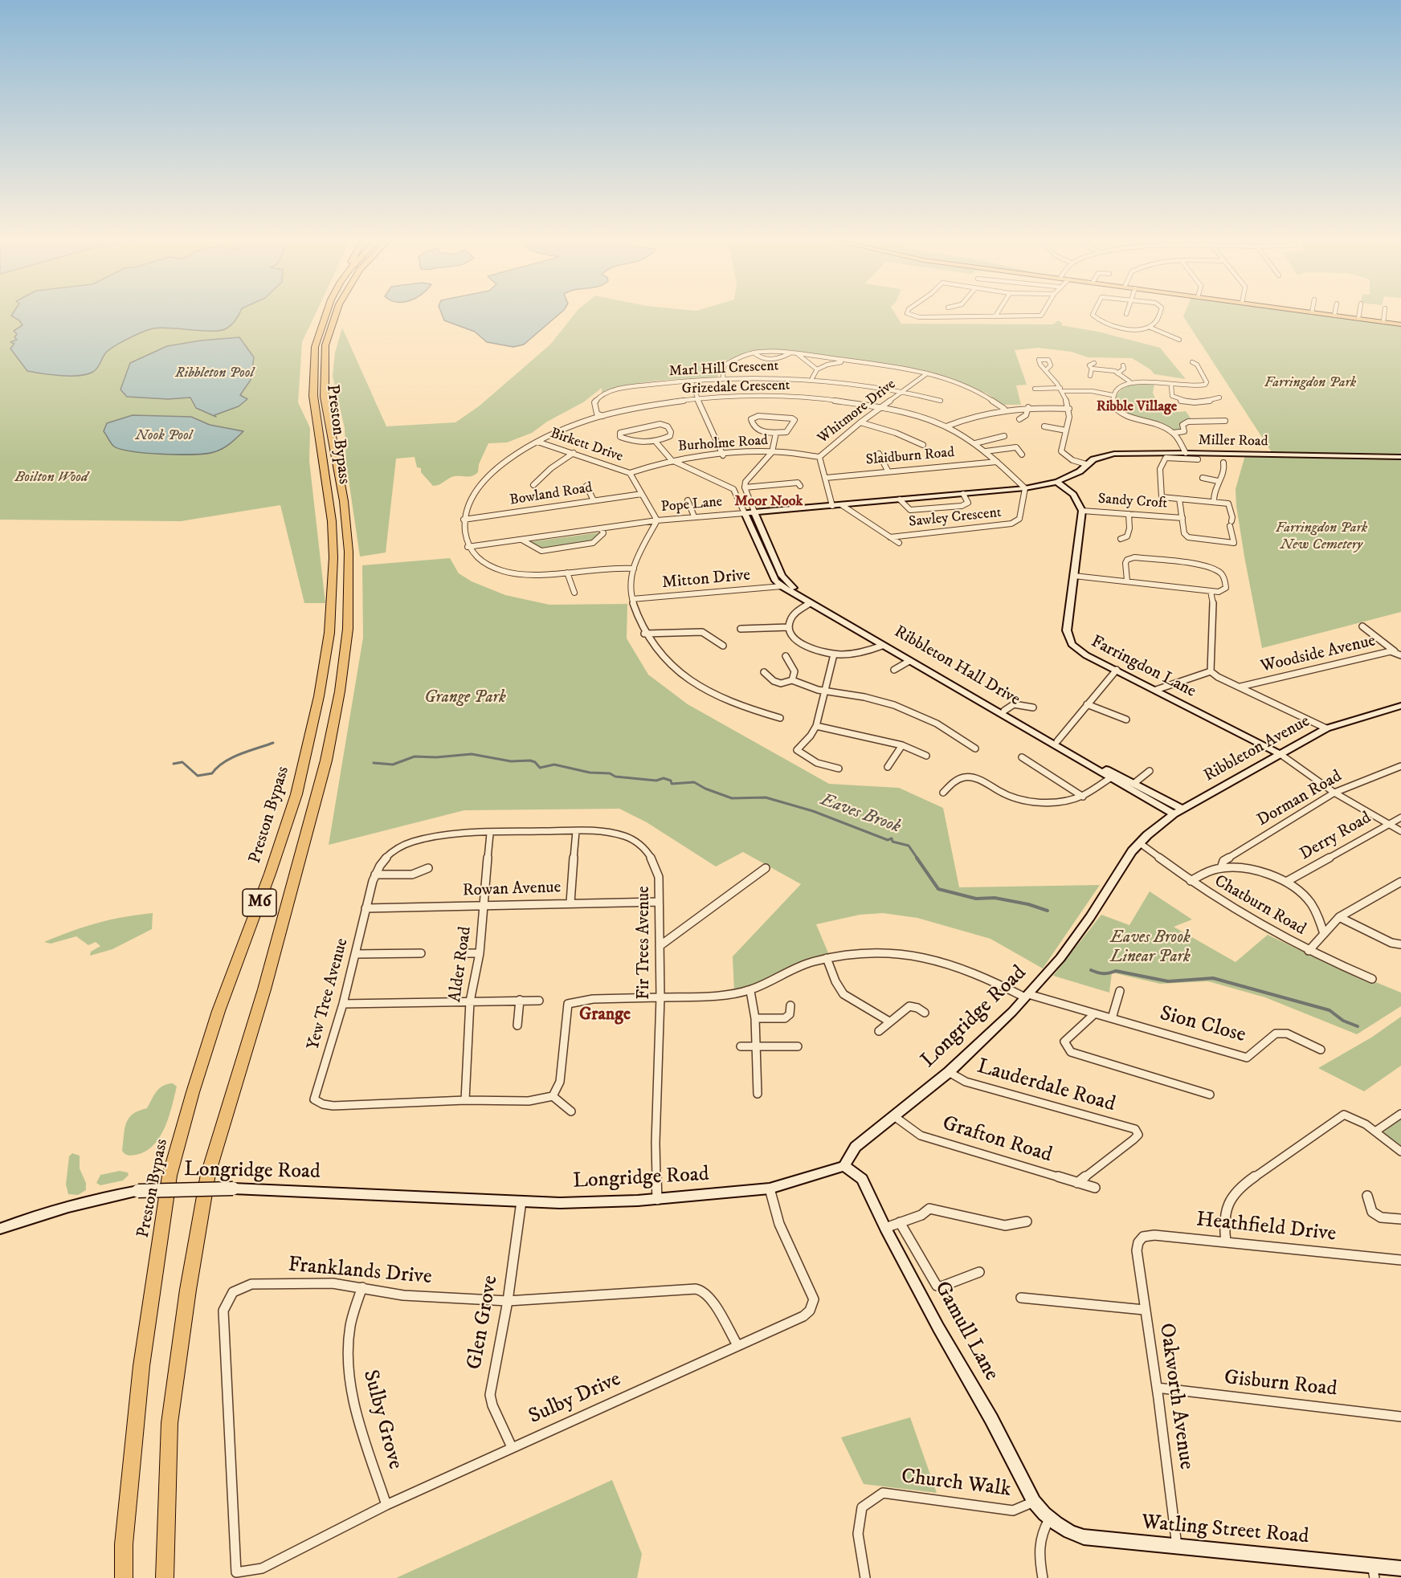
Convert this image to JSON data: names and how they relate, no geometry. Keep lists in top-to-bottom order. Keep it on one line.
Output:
{"streets":{"highway":["Preston Bypass","M6"],"street":["Marl Hill Crescent","Grizedale Crescent","Whitmore Drive","Miller Road","Burholme Road","Birkett Drive","Slaidburn Road","Bowland Road","Sandy Croft","Pope Lane","Sawley Crescent","Mitton Drive","Woodside Avenue","Ribbleton Hall Drive","Farringdon Lane","Ribbleton Avenue","Dorman Road","Derry Road","Rowan Avenue","Chatburn Road","Fir Trees Avenue","Alder Road","Yew Tree Avenue","Longridge Road","Sion Close","Lauderdale Road","Grafton Road","Heathfield Drive","Franklands Drive","Glen Grove","Gamull Lane","Gisburn Road","Oakworth Avenue","Sulby Drive","Sulby Grove","Church Walk","Watling Street Road"]},"crossings":[["Marl Hill Crescent","Grizedale Crescent"],["Marl Hill Crescent","Whitmore Drive"],["Grizedale Crescent","Whitmore Drive"],["Grizedale Crescent","Birkett Drive"],["Grizedale Crescent","Slaidburn Road"],["Grizedale Crescent","Bowland Road"],["Grizedale Crescent","Pope Lane"],["Grizedale Crescent","Sawley Crescent"],["Whitmore Drive","Burholme Road"],["Whitmore Drive","Slaidburn Road"],["Whitmore Drive","Pope Lane"],["Miller Road","Pope Lane"],["Burholme Road","Birkett Drive"],["Birkett Drive","Bowland Road"],["Birkett Drive","Pope Lane"],["Sandy Croft","Farringdon Lane"],["Pope Lane","Sawley Crescent"],["Pope Lane","Ribbleton Hall Drive"],["Mitton Drive","Ribbleton Hall Drive"],["Ribbleton Hall Drive","Ribbleton Avenue"],["Farringdon Lane","Ribbleton Avenue"],["Ribbleton Avenue","Chatburn Road"],["Ribbleton Avenue","Longridge Road"],["Rowan Avenue","Fir Trees Avenue"],["Rowan Avenue","Alder Road"],["Rowan Avenue","Yew Tree Avenue"],["Chatburn Road","Longridge Road"],["Fir Trees Avenue","Alder Road"],["Fir Trees Avenue","Yew Tree Avenue"],["Fir Trees Avenue","Longridge Road"],["Alder Road","Yew Tree Avenue"],["Longridge Road","Sion Close"],["Longridge Road","Lauderdale Road"],["Longridge Road","Grafton Road"],["Longridge Road","Glen Grove"],["Longridge Road","Gamull Lane"],["Longridge Road","Sulby Drive"],["Lauderdale Road","Grafton Road"],["Heathfield Drive","Oakworth Avenue"],["Franklands Drive","Glen Grove"],["Franklands Drive","Sulby Drive"],["Franklands Drive","Sulby Grove"],["Glen Grove","Sulby Drive"],["Gamull Lane","Church Walk"],["Gamull Lane","Watling Street Road"],["Gisburn Road","Oakworth Avenue"],["Oakworth Avenue","Watling Street Road"],["Sulby Drive","Sulby Grove"]],"districts":["Ribble Village","Moor Nook","Grange"],"water":["Ribbleton Pool","Nook Pool","Eaves Brook"],"parks":["Farringdon Park","Boilton Wood","Farringdon Park New Cemetery","Grange Park","Eaves Brook Linear Park"]}
